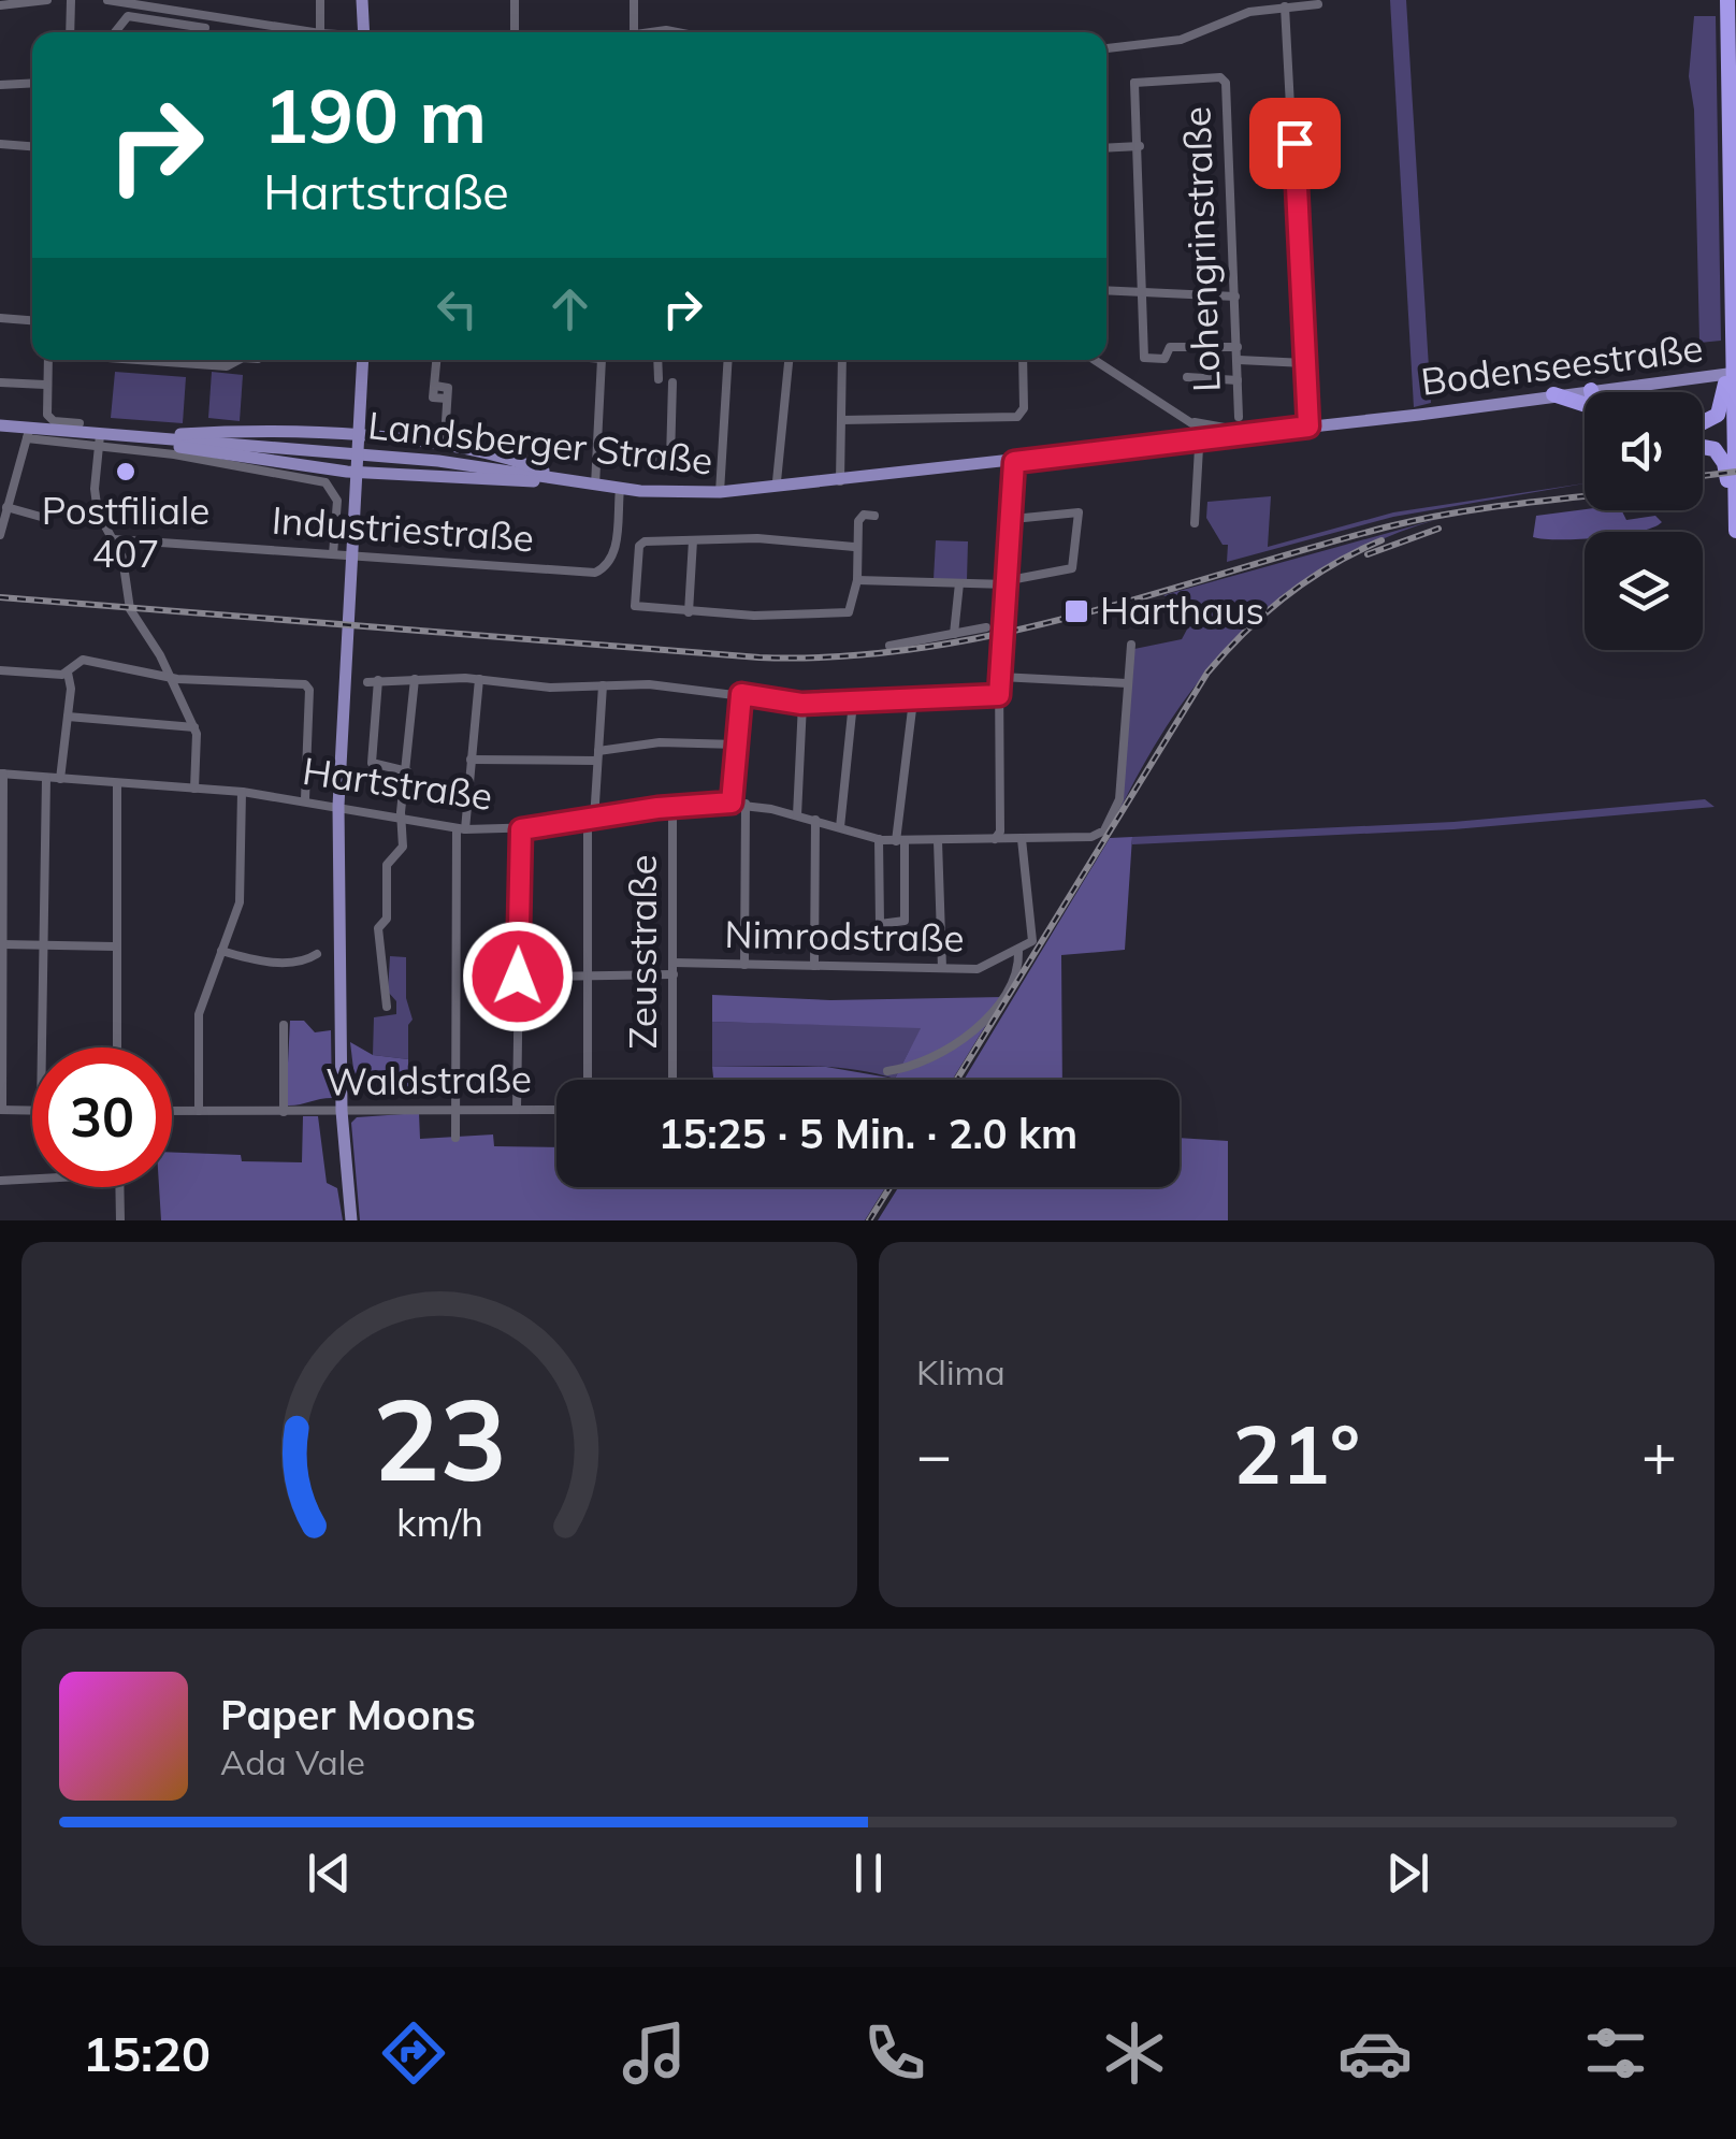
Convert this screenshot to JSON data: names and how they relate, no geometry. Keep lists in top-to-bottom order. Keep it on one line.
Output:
{"streets":{"main road":["Bodenseestraße","Landsberger Straße"],"street":["Lohengrinstraße","Industriestraße","Hartstraße","Nimrodstraße","Zeusstraße","Waldstraße"]},"crossings":[["Bodenseestraße","Landsberger Straße"],["Landsberger Straße","Industriestraße"],["Hartstraße","Nimrodstraße"],["Hartstraße","Zeusstraße"],["Nimrodstraße","Zeusstraße"]],"places":{"other":["Postfiliale 407"],"transit":["Harthaus"]},"page":{"turn":["190 m","Hartstraße"],"limit":"30","trip":"15:25 · 5 Min. · 2.0 km","tile":"Klima","heat":["−","21°","+"],"song":["Paper Moons","Ada Vale"],"tabs":"15:20","gauge":["23","km/h"]}}
